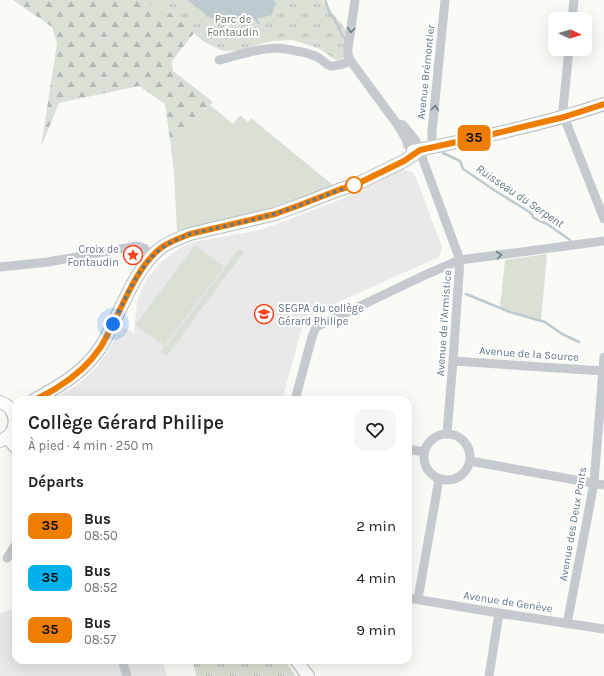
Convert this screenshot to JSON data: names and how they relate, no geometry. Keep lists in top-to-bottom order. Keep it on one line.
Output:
{"streets":{"street":["Avenue Brémontier","Avenue de l'Armistice","Avenue de la Source","Avenue des Deux Ponts","Avenue de Genève"]},"crossings":[["Avenue de l'Armistice","Avenue de la Source"],["Avenue de la Source","Avenue des Deux Ponts"],["Avenue des Deux Ponts","Avenue de Genève"]],"one_way":["Avenue Brémontier"],"water":["Ruisseau du Serpent"],"parks":["Parc de Fontaudin"],"places":{"place":["Croix de Fontaudin"],"school or university":["SEGPA du collège Gérard Philipe"]},"lines":["bus line 35"],"north":"right","page":{"on_map":"35","heading":[["Collège Gérard Philipe","À pied · 4 min · 250 m"],"Départs"],"list":[{"mark":"35","name":"Bus","note":"08:50","value":"2 min"},{"mark":"35","name":"Bus","note":"08:52","value":"4 min"},{"mark":"35","name":"Bus","note":"08:57","value":"9 min"}]}}
